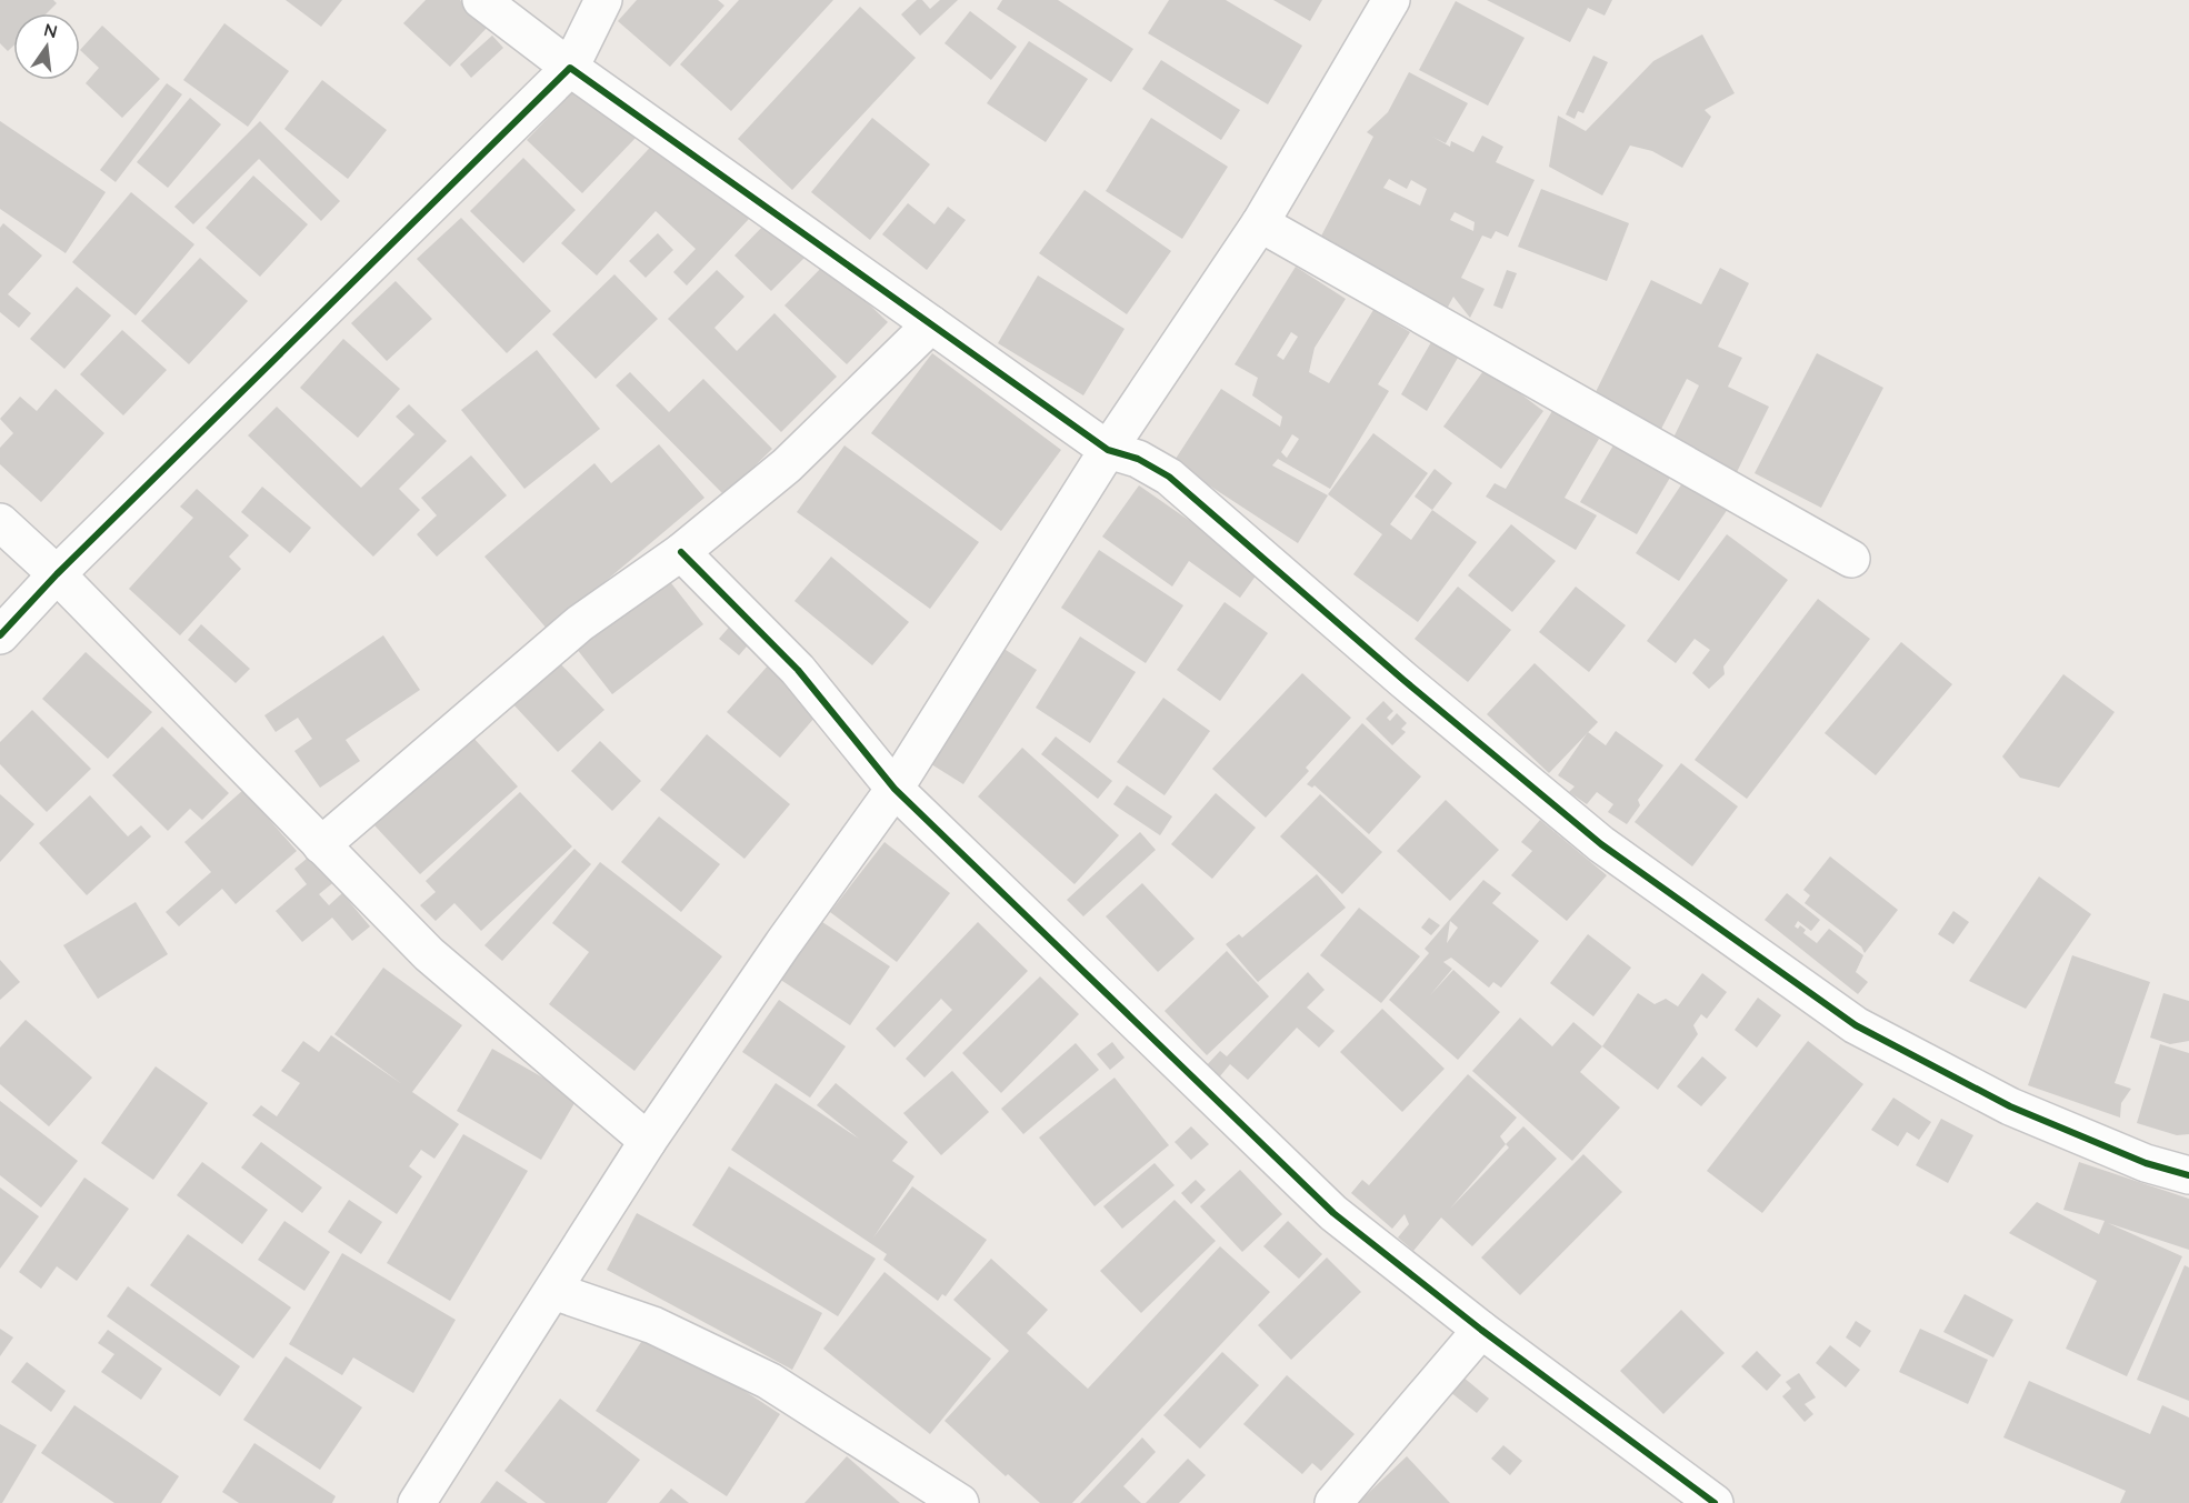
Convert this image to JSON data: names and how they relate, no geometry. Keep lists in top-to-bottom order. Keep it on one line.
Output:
{"north":"top"}
